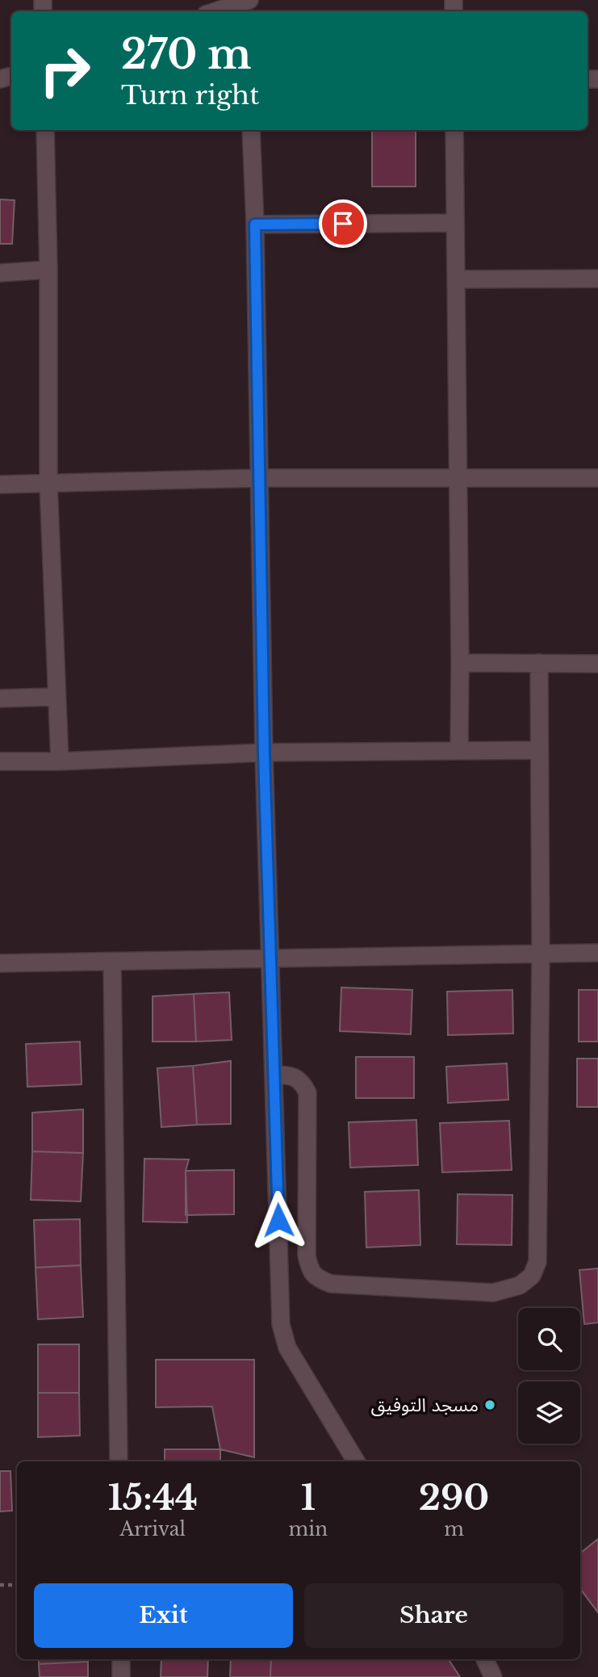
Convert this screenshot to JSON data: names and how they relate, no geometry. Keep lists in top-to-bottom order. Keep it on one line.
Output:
{"places":["مسجد التوفيق"],"page":{"turn":["270 m","Turn right"],"eta":["15:44","Arrival","1","min","290","m"],"buttons":["Exit","Share"]}}
